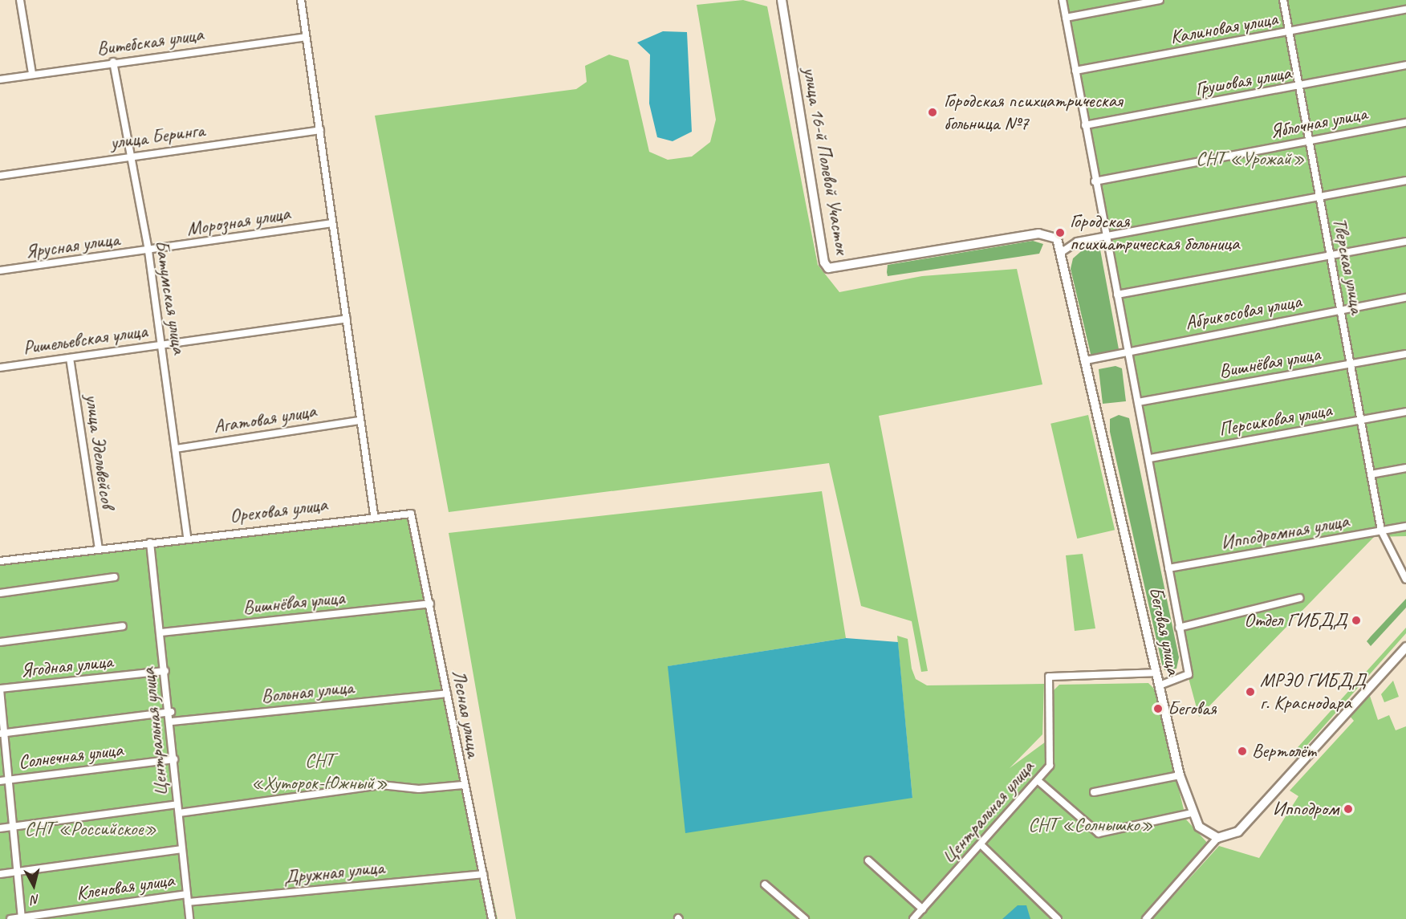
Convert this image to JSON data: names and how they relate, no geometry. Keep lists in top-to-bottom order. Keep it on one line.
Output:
{"streets":{"street":["Калиновая улица","Витебская улица","Грушовая улица","Яблочная улица","улица Беринга","улица 16-й Полевой Участок","Морозная улица","Ярусная улица","Тверская улица","Батумская улица","Абрикосовая улица","Ришельевская улица","Вишнёвая улица","Агатовая улица","Персиковая улица","улица Эдельвейсов","Ореховая улица","Ипподромная улица","Беговая улица","Ягодная улица","Вольная улица","Лесная улица","Центральная улица","Солнечная улица","Дружная улица","Кленовая улица"]},"crossings":[["Калиновая улица","Тверская улица"],["Витебская улица","Батумская улица"],["Грушовая улица","Тверская улица"],["Яблочная улица","Тверская улица"],["улица Беринга","Батумская улица"],["улица 16-й Полевой Участок","Беговая улица"],["Морозная улица","Ярусная улица"],["Морозная улица","Батумская улица"],["Ярусная улица","Батумская улица"],["Тверская улица","Абрикосовая улица"],["Тверская улица","Вишнёвая улица"],["Тверская улица","Персиковая улица"],["Тверская улица","Ипподромная улица"],["Батумская улица","Ришельевская улица"],["Батумская улица","Агатовая улица"],["Батумская улица","Ореховая улица"],["Абрикосовая улица","Беговая улица"],["Ришельевская улица","улица Эдельвейсов"],["Вишнёвая улица","Лесная улица"],["Вишнёвая улица","Центральная улица"],["улица Эдельвейсов","Ореховая улица"],["Ореховая улица","Лесная улица"],["Ореховая улица","Центральная улица"],["Беговая улица","Центральная улица"],["Ягодная улица","Центральная улица"],["Вольная улица","Лесная улица"],["Вольная улица","Центральная улица"],["Лесная улица","Дружная улица"],["Центральная улица","Солнечная улица"],["Центральная улица","Дружная улица"],["Центральная улица","Кленовая улица"]],"parks":["СНТ «Урожай»","СНТ «Хуторок-Южный»","СНТ «Солнышко»","СНТ «Российское»"],"places":["Городская психиатрическая больница №7","Городская психиатрическая больница","Отдел ГИБДД","МРЭО ГИБДД г. Краснодара","Беговая","Вертолёт","Ипподром"],"north":"bottom"}
